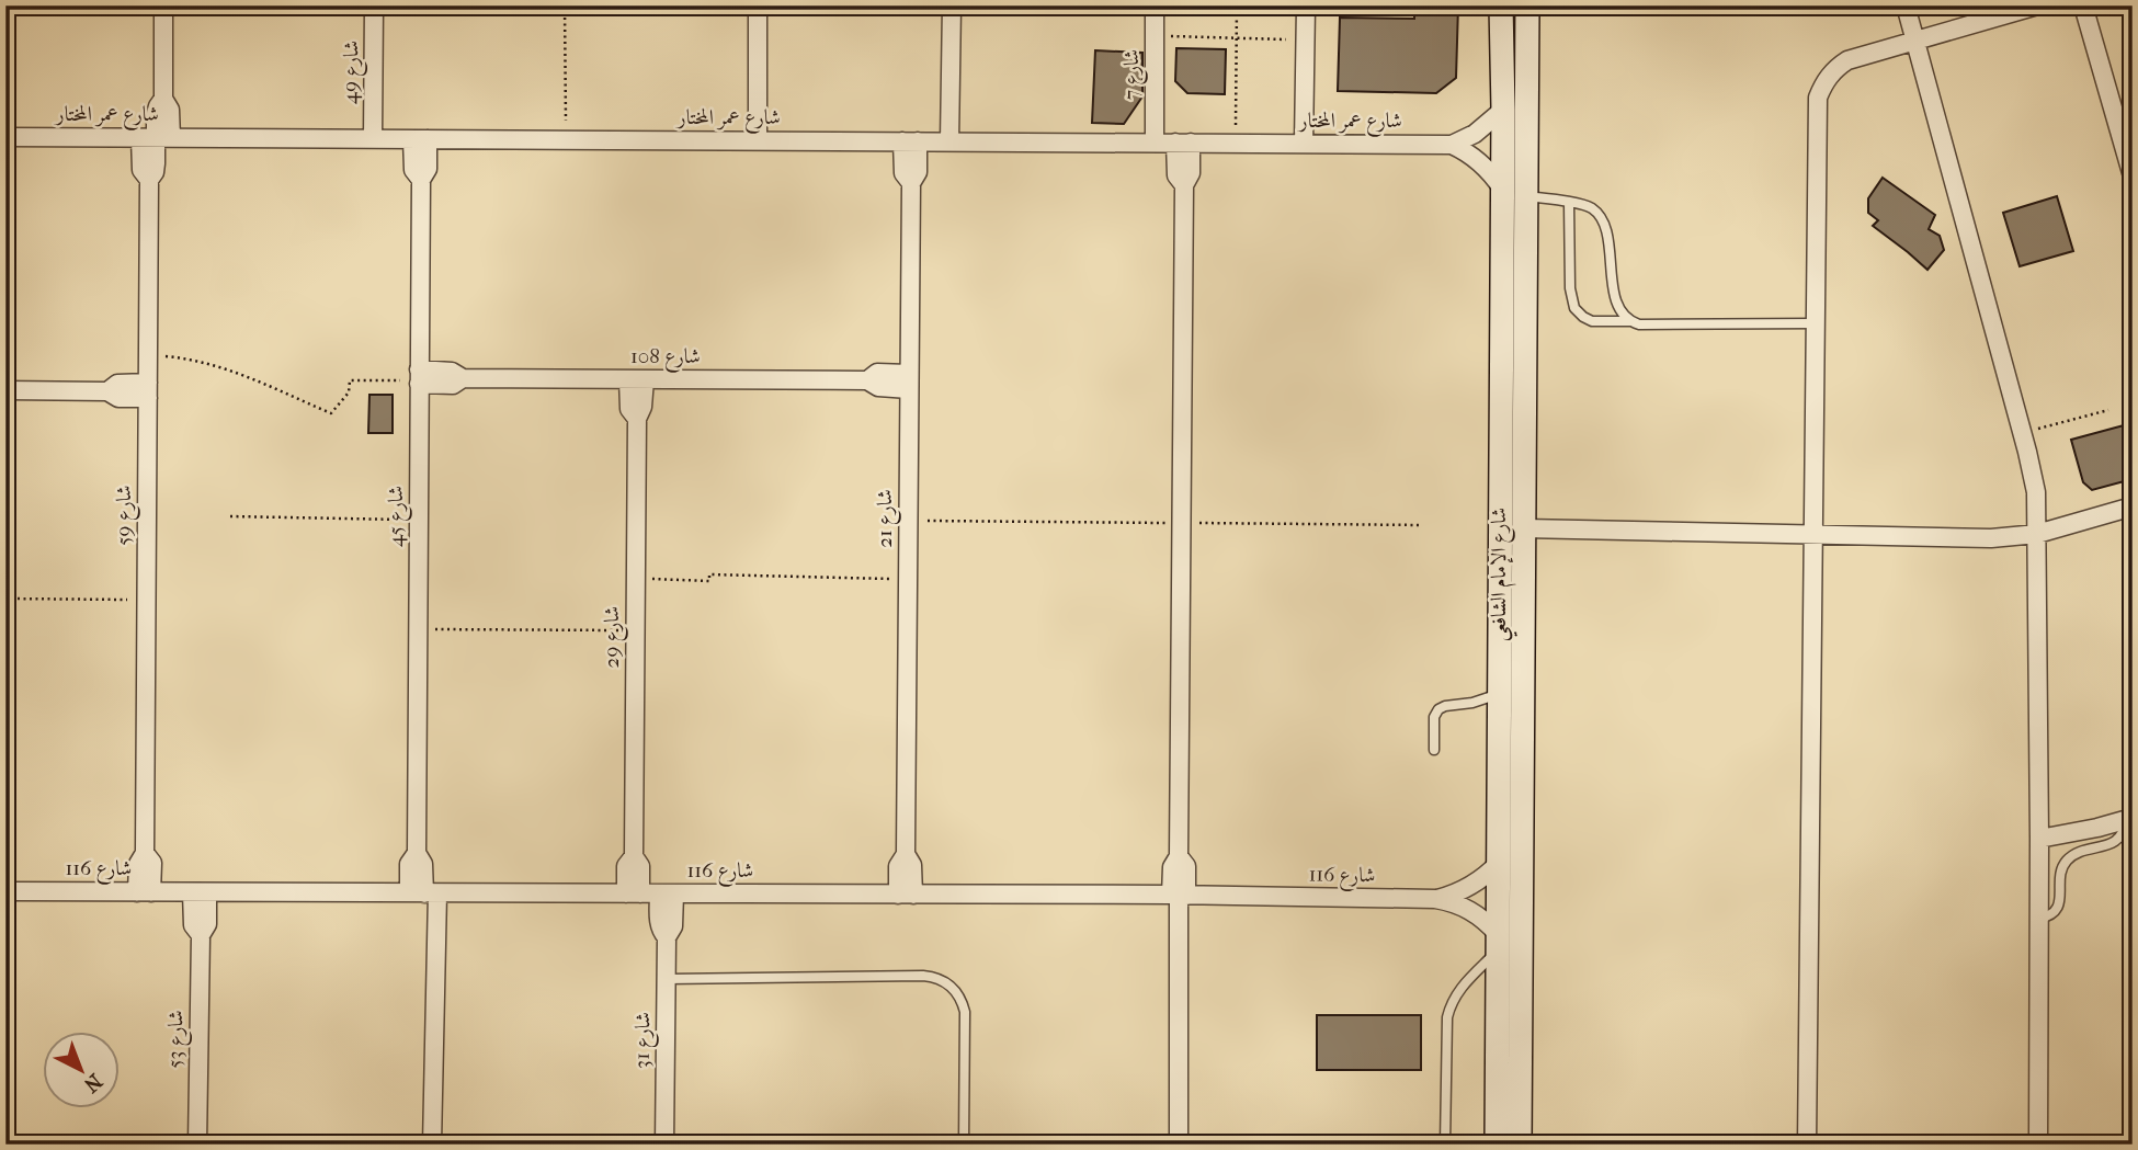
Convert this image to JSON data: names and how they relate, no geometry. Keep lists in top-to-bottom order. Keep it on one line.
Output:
{"streets":{"street":["شارع 49","شارع 7","شارع عمر المختار","شارع 108","شارع 59","شارع 45","شارع 21","شارع الإمام الشافعي","شارع 29","شارع 116","شارع 53","شارع 31"]},"crossings":[["شارع 49","شارع عمر المختار"],["شارع 7","شارع عمر المختار"],["شارع عمر المختار","شارع 59"],["شارع عمر المختار","شارع 45"],["شارع عمر المختار","شارع 21"],["شارع عمر المختار","شارع الإمام الشافعي"],["شارع 108","شارع 45"],["شارع 108","شارع 21"],["شارع 108","شارع 29"],["شارع 59","شارع 116"],["شارع 45","شارع 116"],["شارع 21","شارع 116"],["شارع الإمام الشافعي","شارع 116"],["شارع 29","شارع 116"],["شارع 29","شارع 31"],["شارع 116","شارع 53"],["شارع 116","شارع 31"]],"north":"bottom right"}
